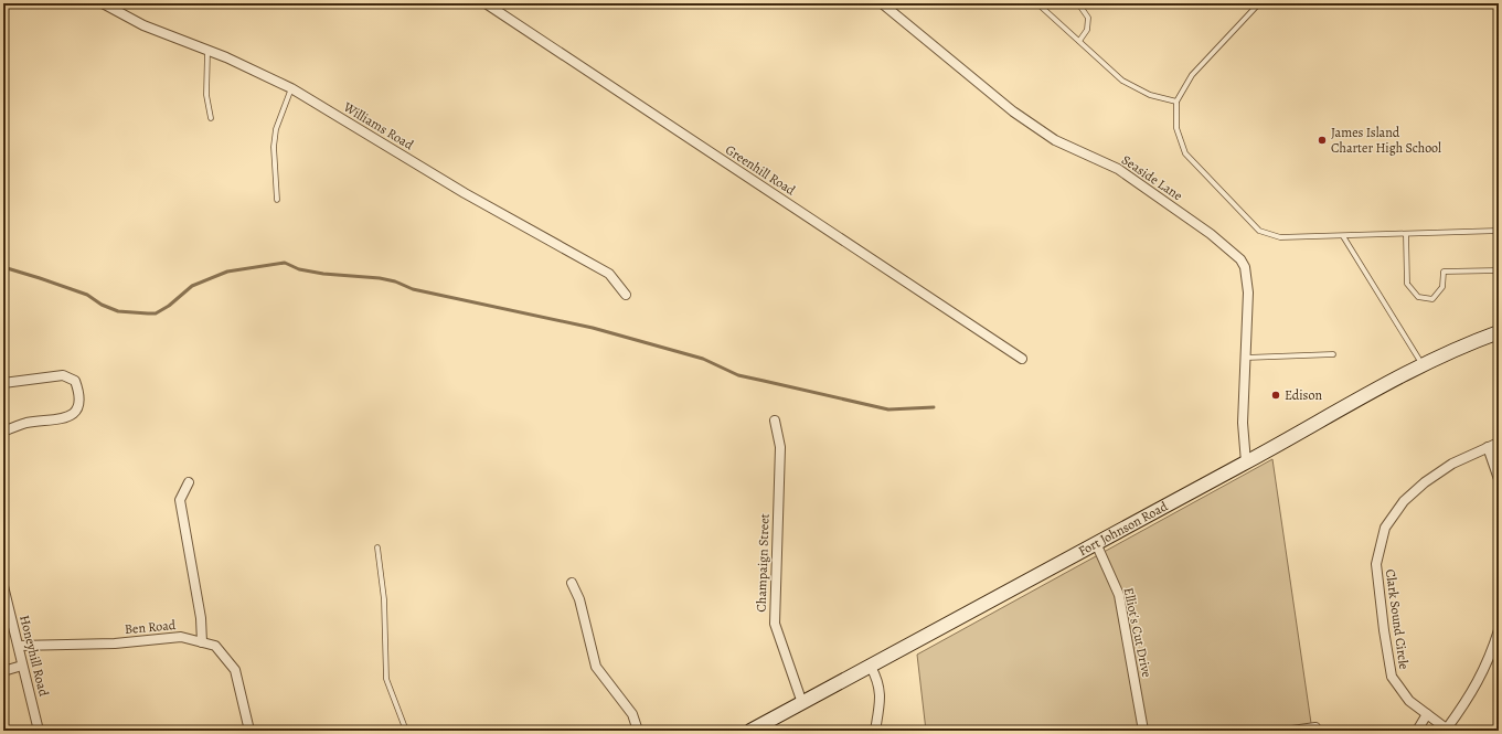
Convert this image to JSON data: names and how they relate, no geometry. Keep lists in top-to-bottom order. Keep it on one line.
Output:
{"streets":{"main road":["Fort Johnson Road"],"street":["Williams Road","Greenhill Road","Seaside Lane","Champaign Street","Clark Sound Circle","Ben Road","Elliot's Cut Drive","Honeyhill Road"]},"crossings":[["Seaside Lane","Fort Johnson Road"],["Fort Johnson Road","Champaign Street"],["Fort Johnson Road","Elliot's Cut Drive"],["Ben Road","Honeyhill Road"]],"places":["James Island Charter High School","Edison"]}
